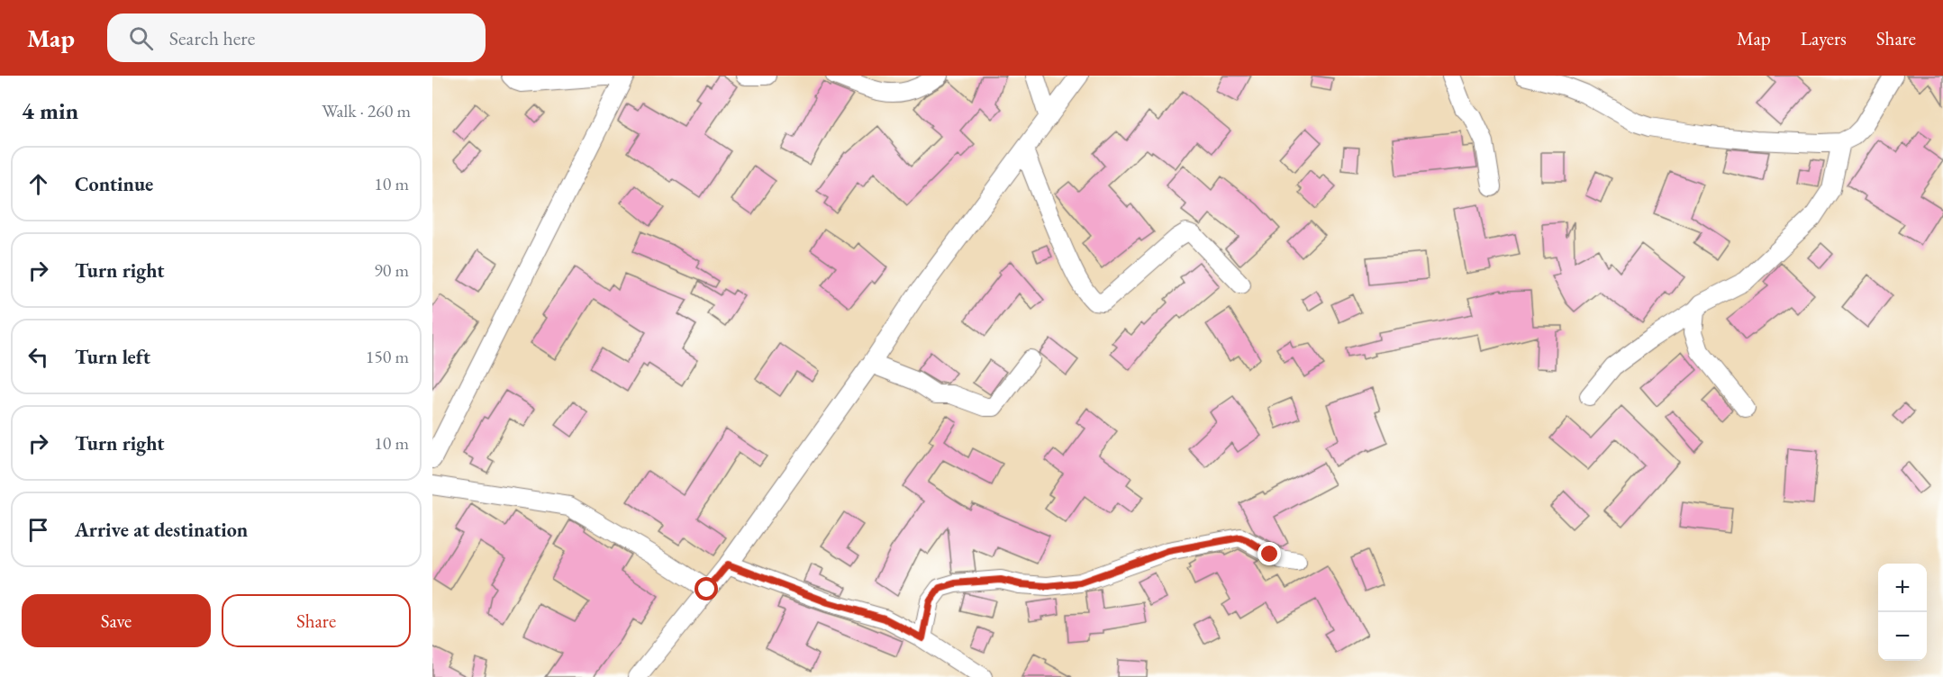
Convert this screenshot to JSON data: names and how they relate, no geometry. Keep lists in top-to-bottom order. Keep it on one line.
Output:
{"page":{"header":"Map","search":"Search here","nav":["Map","Layers","Share"],"heading":["4 min","Walk · 260 m"],"list":[["Continue","10 m"],["Turn right","90 m"],["Turn left","150 m"],["Turn right","10 m"],"Arrive at destination"],"map_buttons":["+","−"],"buttons":["Save","Share"]}}
